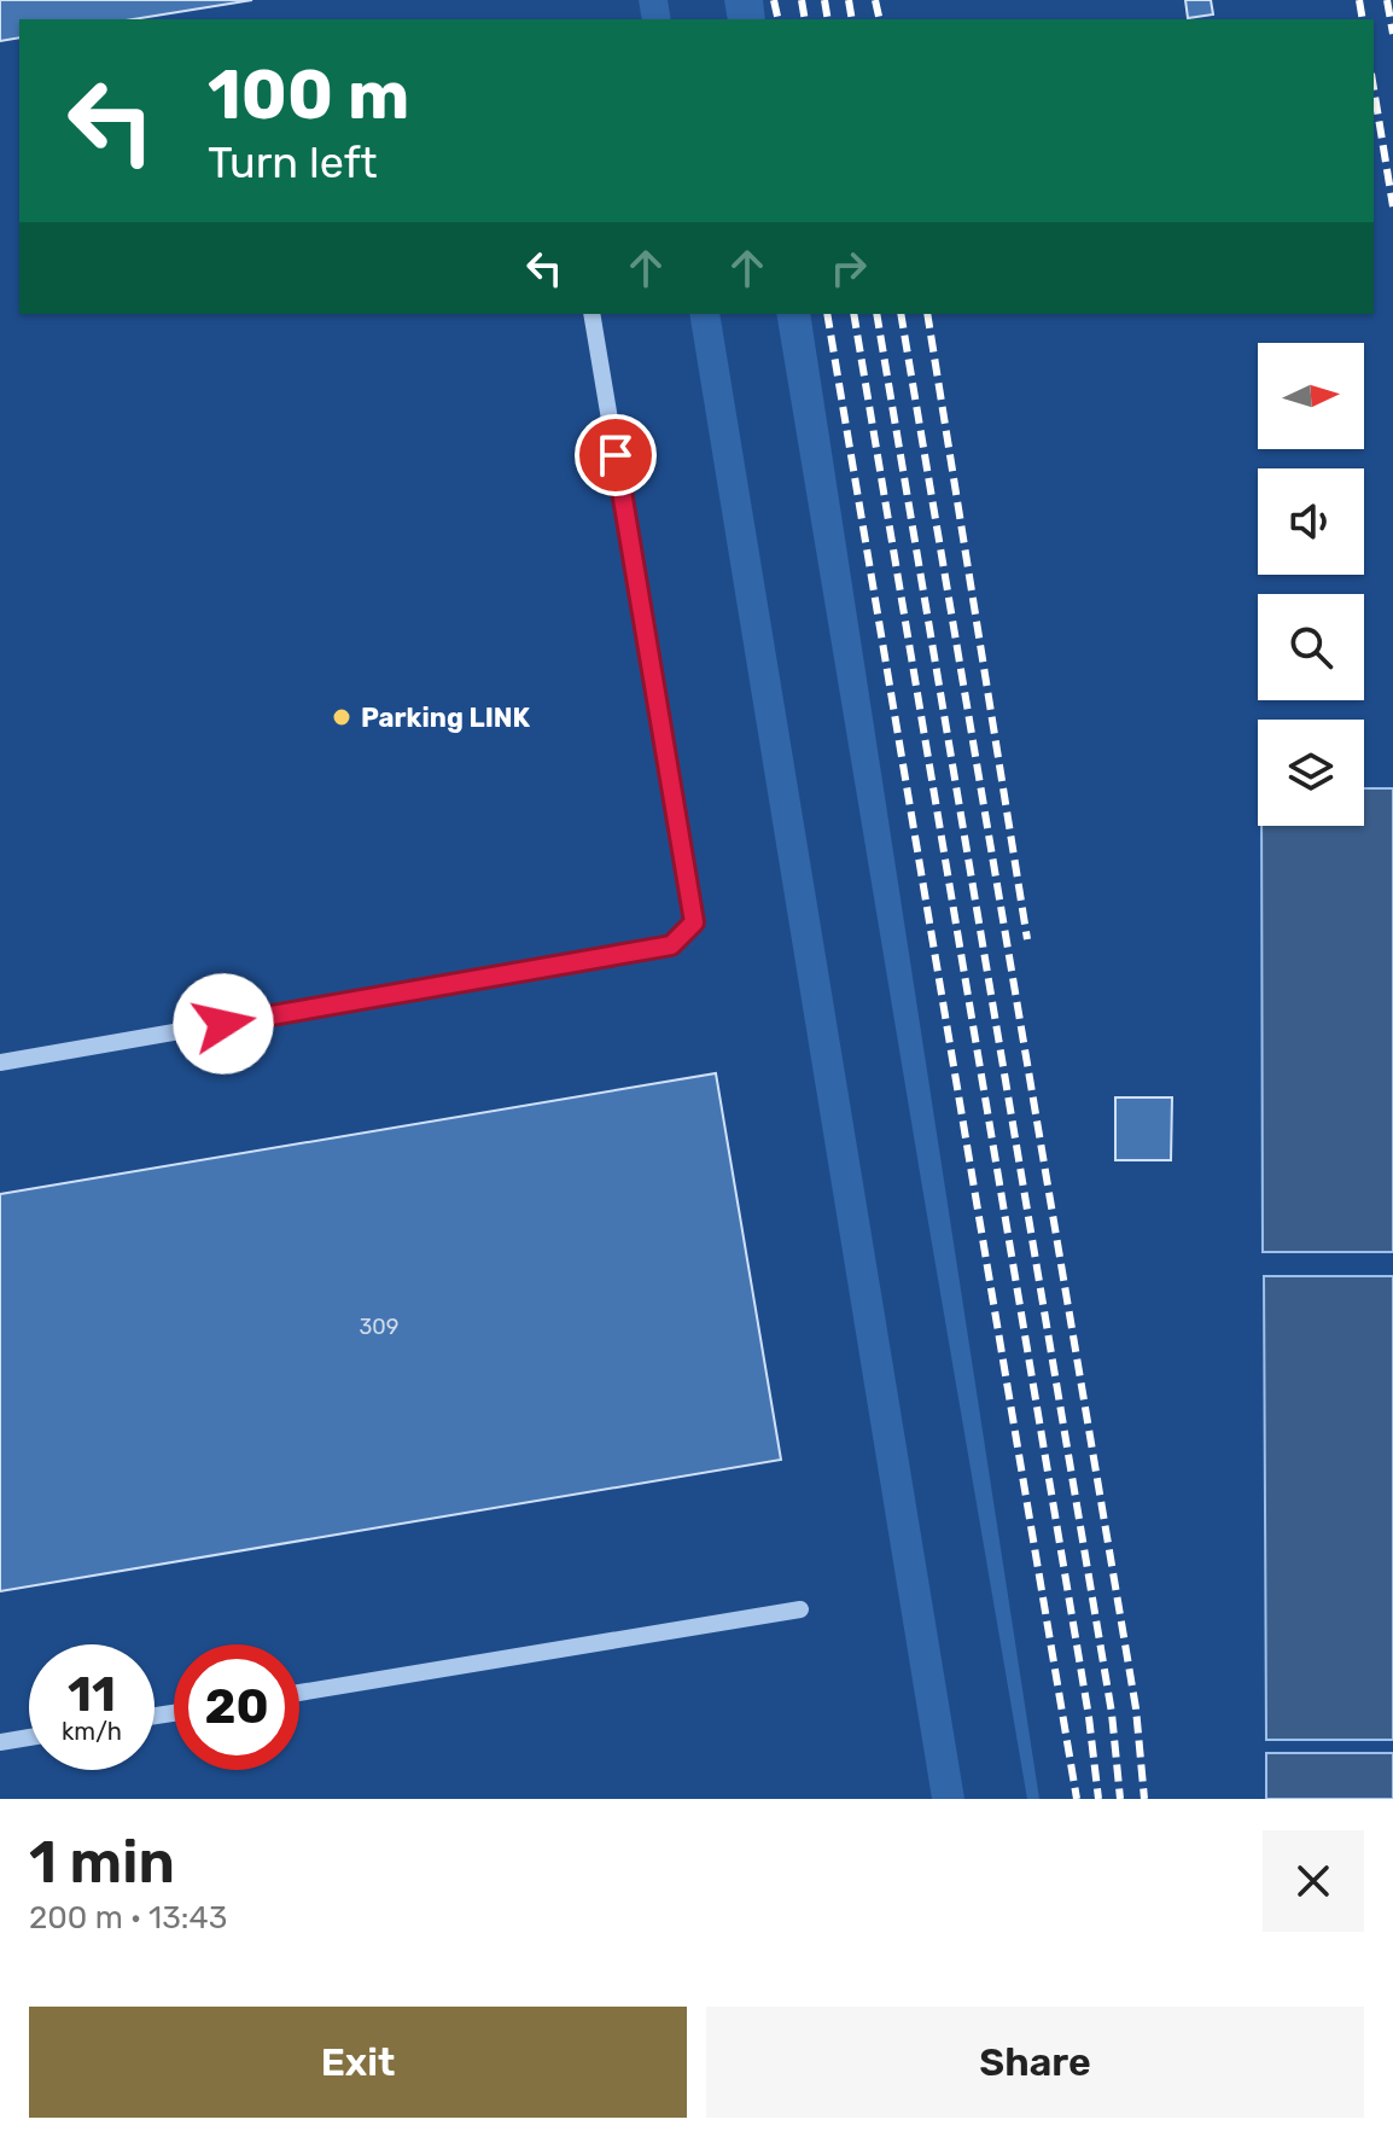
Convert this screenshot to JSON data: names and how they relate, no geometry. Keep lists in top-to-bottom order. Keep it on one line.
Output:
{"places":["Parking LINK"],"house_numbers":["309"],"north":"right","page":{"turn":["100 m","Turn left"],"speed":"11 km/h","limit":"20","heading":["1 min","200 m · 13:43"],"buttons":["Exit","Share"]}}
